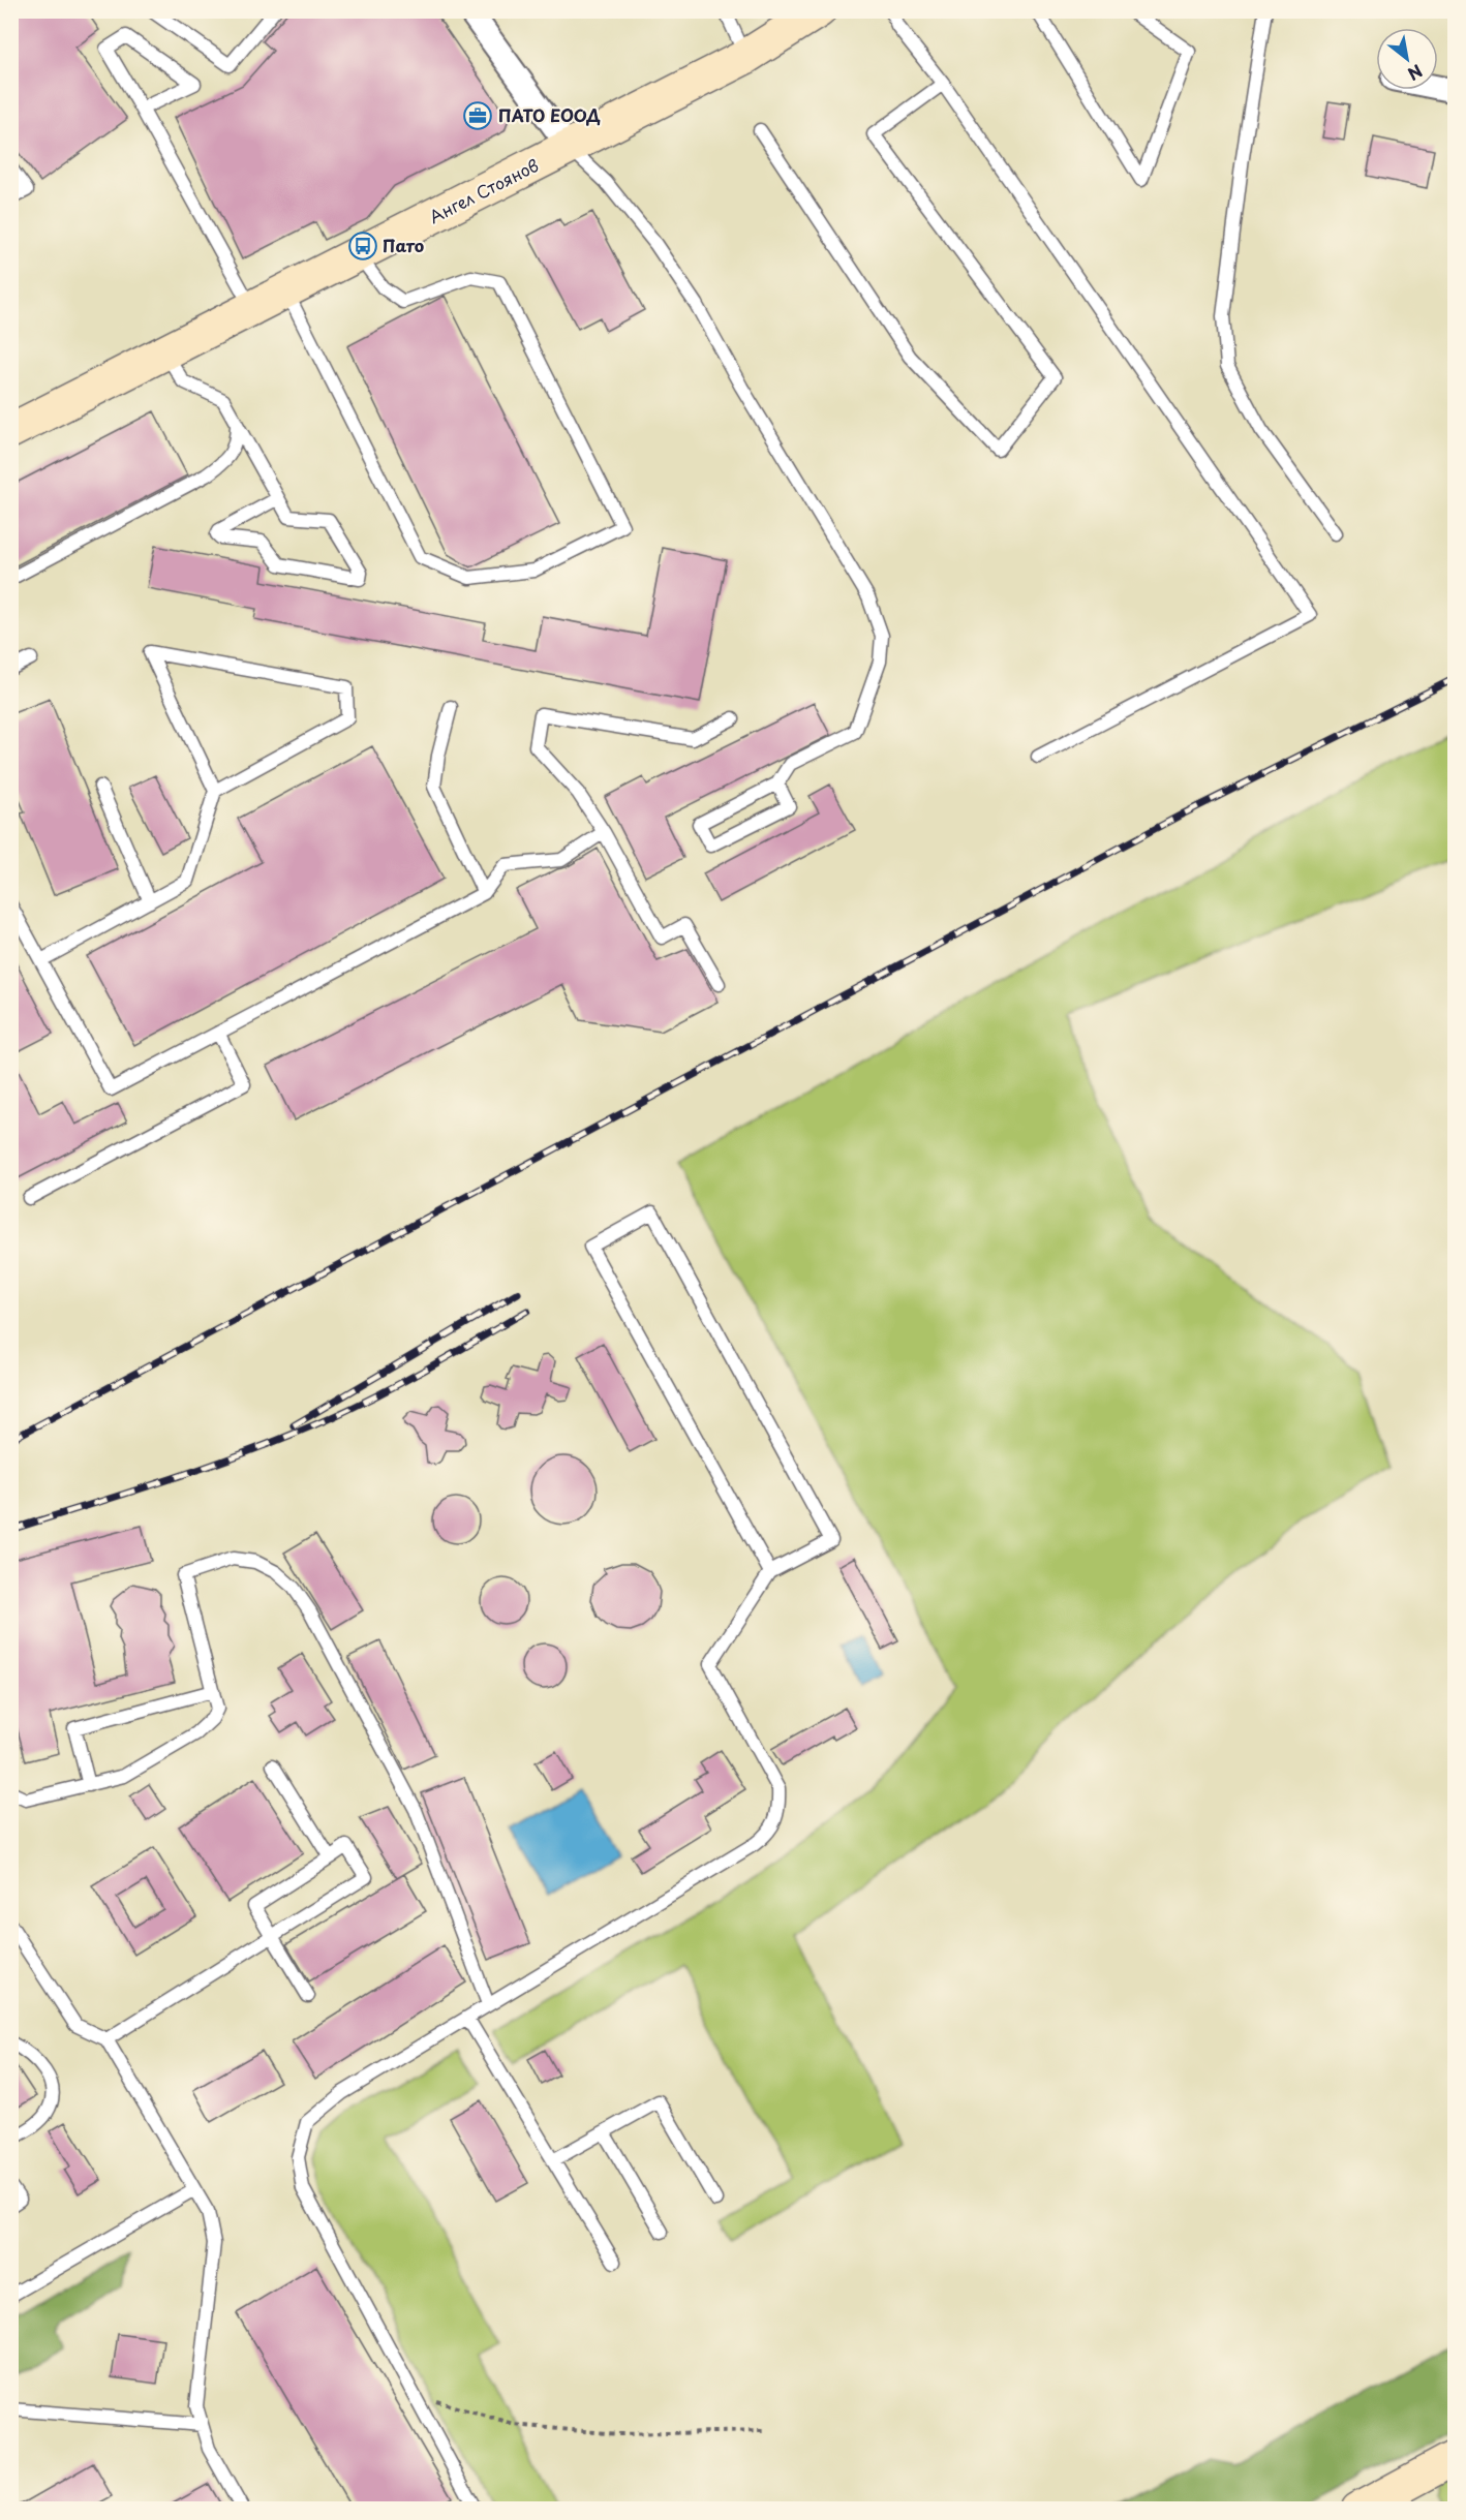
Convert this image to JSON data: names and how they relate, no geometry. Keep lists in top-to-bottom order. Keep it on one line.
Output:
{"streets":{"street":["Ангел Стоянов"]},"places":{"office":["ПАТО ЕООД"],"bus stop":["Пато"]},"north":"bottom right"}
